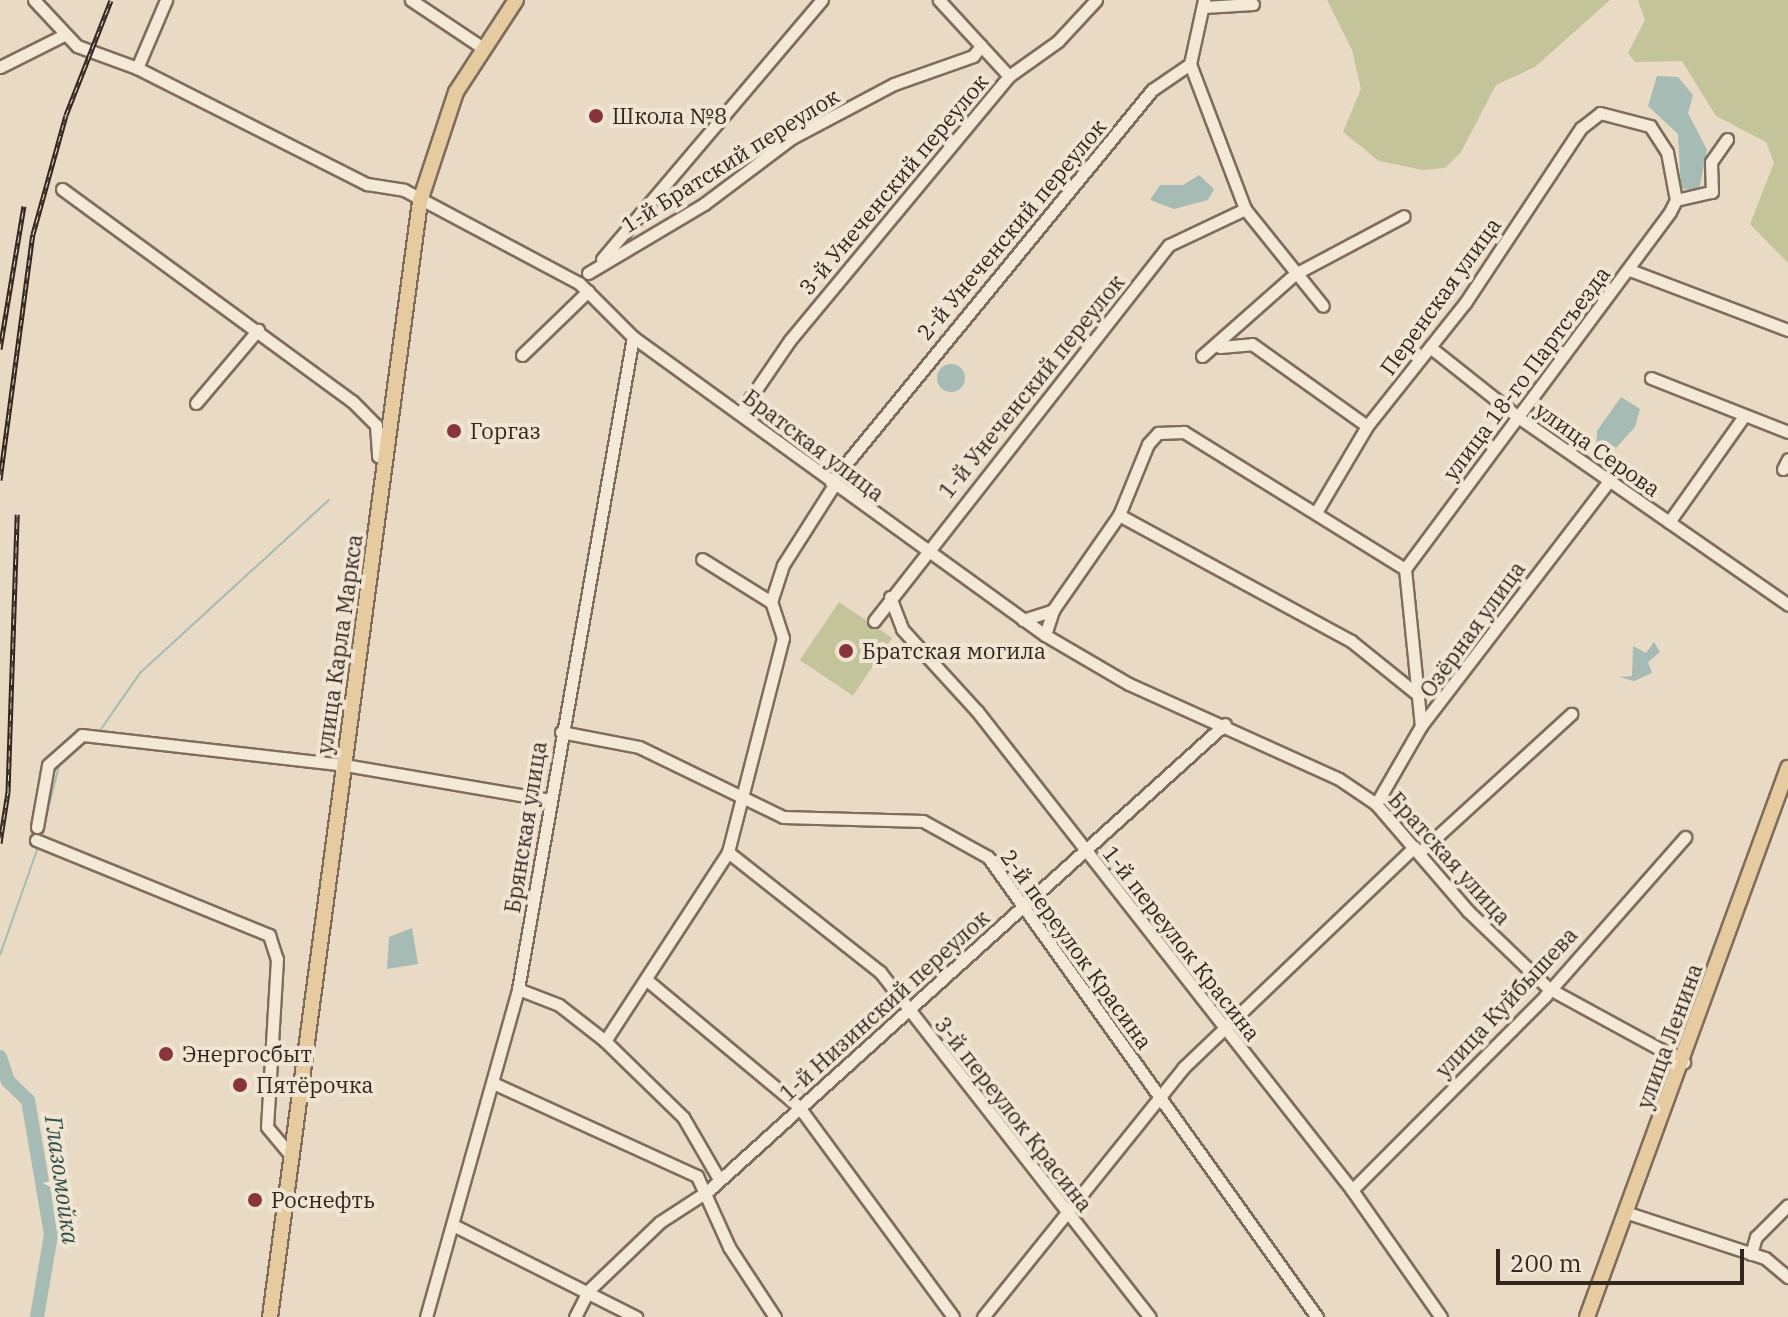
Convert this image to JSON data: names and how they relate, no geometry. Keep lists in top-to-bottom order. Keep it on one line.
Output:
{"streets":{"main road":["улица Карла Маркса","улица Ленина"],"street":["1-й Братский переулок","3-й Унеченский переулок","2-й Унеченский переулок","Перенская улица","улица 18-го Партсъезда","1-й Унеченский переулок","Братская улица","улица Серова","Озёрная улица","Брянская улица","1-й переулок Красина","2-й переулок Красина","улица Куйбышева","1-й Низинский переулок","3-й переулок Красина"]},"crossings":[["1-й Братский переулок","Братская улица"],["3-й Унеченский переулок","Братская улица"],["2-й Унеченский переулок","Братская улица"],["Перенская улица","улица 18-го Партсъезда"],["Перенская улица","улица Серова"],["улица 18-го Партсъезда","улица Серова"],["1-й Унеченский переулок","Братская улица"],["1-й Унеченский переулок","1-й переулок Красина"],["Братская улица","Озёрная улица"],["Братская улица","улица Карла Маркса"],["Братская улица","Брянская улица"],["Братская улица","улица Куйбышева"],["Братская улица","1-й Низинский переулок"],["Братская улица","улица Ленина"],["улица Серова","Озёрная улица"],["Брянская улица","2-й переулок Красина"],["1-й переулок Красина","улица Куйбышева"],["1-й переулок Красина","1-й Низинский переулок"],["2-й переулок Красина","1-й Низинский переулок"],["1-й Низинский переулок","3-й переулок Красина"]],"water":["Глазомойка"],"places":["Школа №8","Горгаз","Братская могила","Энергосбыт","Пятёрочка","Роснефть"],"scale_bar":"200 m"}
